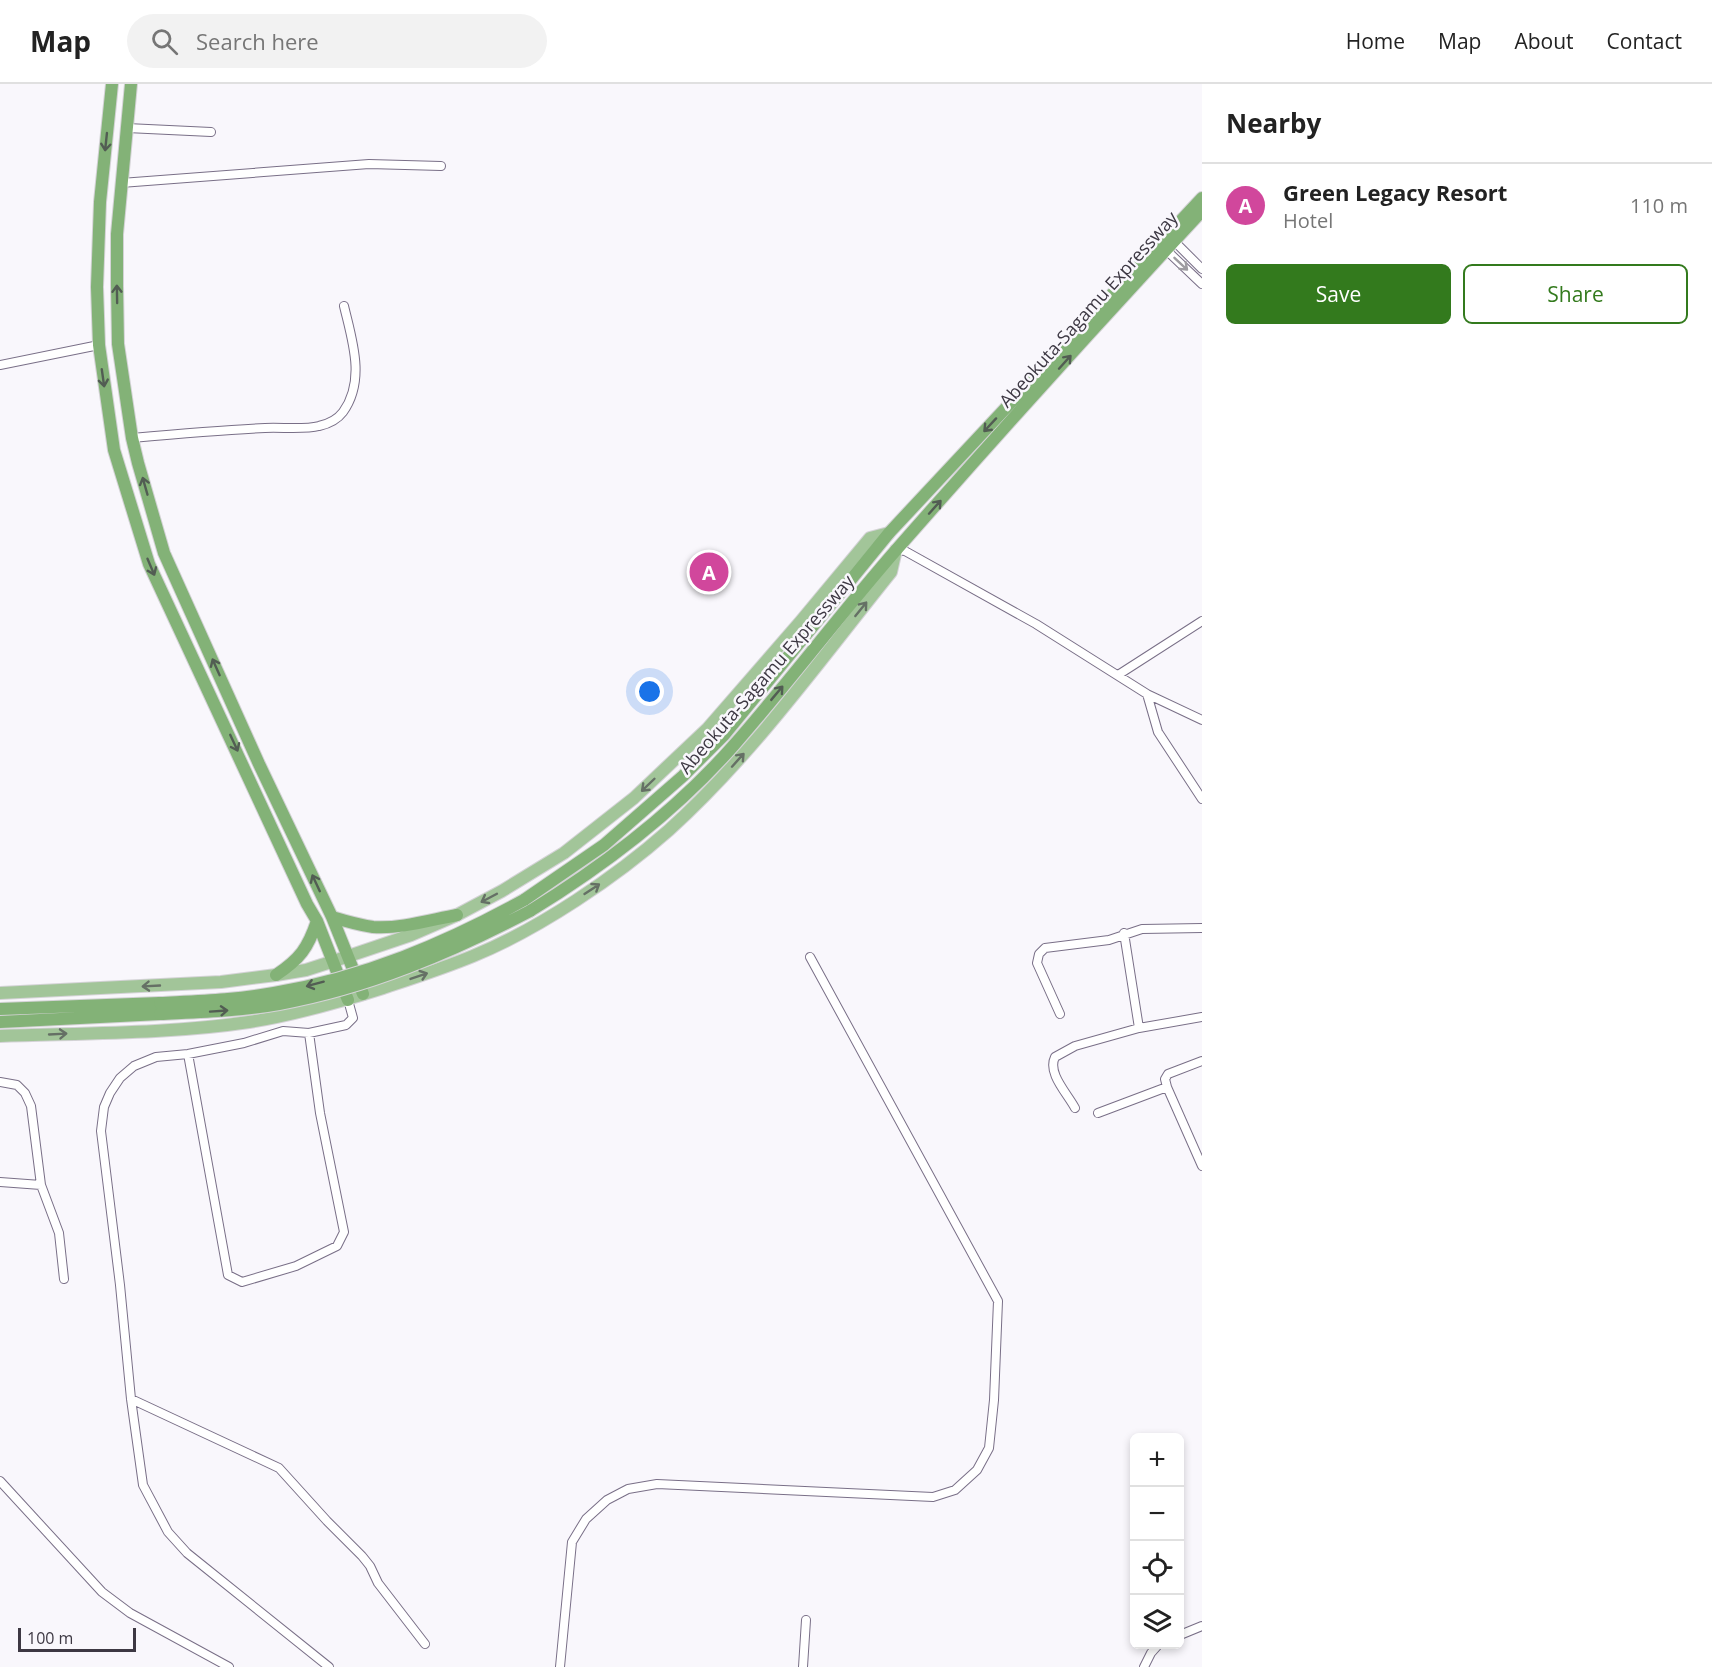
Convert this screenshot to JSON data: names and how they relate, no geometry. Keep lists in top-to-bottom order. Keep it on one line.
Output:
{"streets":{"highway":["Abeokuta-Sagamu Expressway"]},"scale_bar":"100 m","page":{"header":"Map","search":"Search here","nav":["Home","Map","About","Contact"],"heading":"Nearby","list":[{"mark":"A","name":"Green Legacy Resort","note":"Hotel","value":"110 m"}],"buttons":["Save","Share"],"pins":"A","map_buttons":["+","−"],"scale":"100 m"}}
